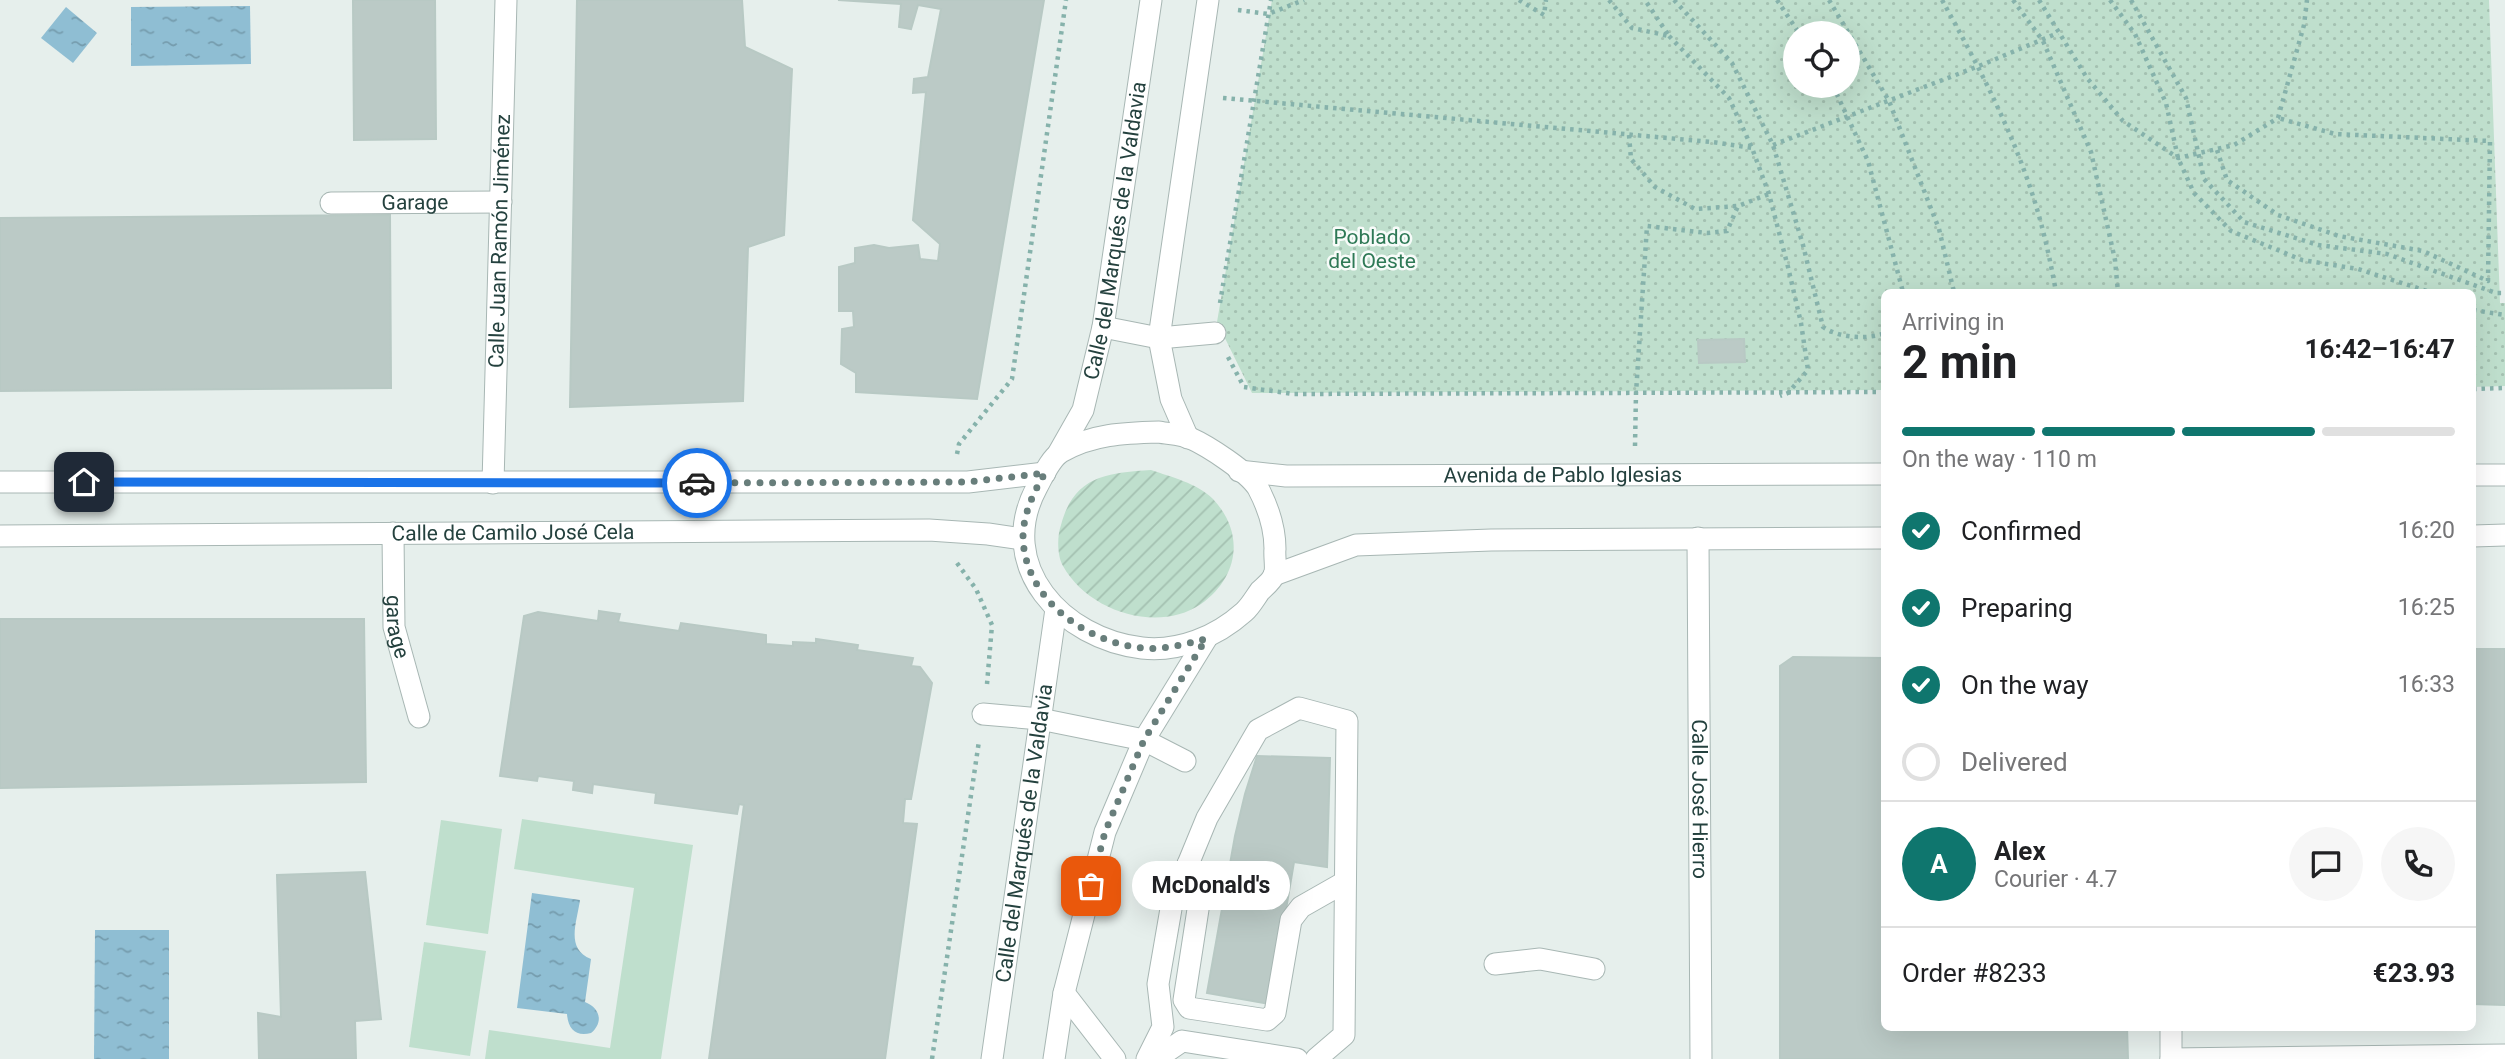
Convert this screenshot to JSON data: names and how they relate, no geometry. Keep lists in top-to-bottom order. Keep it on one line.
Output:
{"streets":{"street":["Garage","Calle del Marqués de la Valdavia","Calle Juan Ramón Jiménez","Avenida de Pablo Iglesias","Calle de Camilo José Cela","garage","Calle José Hierro"]},"crossings":[["Garage","Calle Juan Ramón Jiménez"],["Calle del Marqués de la Valdavia","Avenida de Pablo Iglesias"],["Calle del Marqués de la Valdavia","Calle de Camilo José Cela"],["Avenida de Pablo Iglesias","Calle de Camilo José Cela"],["Calle de Camilo José Cela","garage"]],"parks":["Poblado del Oeste"],"places":["McDonald's"],"page":{"heading":["2 min","Arriving in","16:42–16:47"],"panel":["Alex","Courier · 4.7","Order #8233","€23.93"],"bar":"On the way · 110 m","list":[["Confirmed","16:20"],["Preparing","16:25"],["On the way","16:33"],"Delivered"],"round":"A","bubble":"McDonald's"}}
